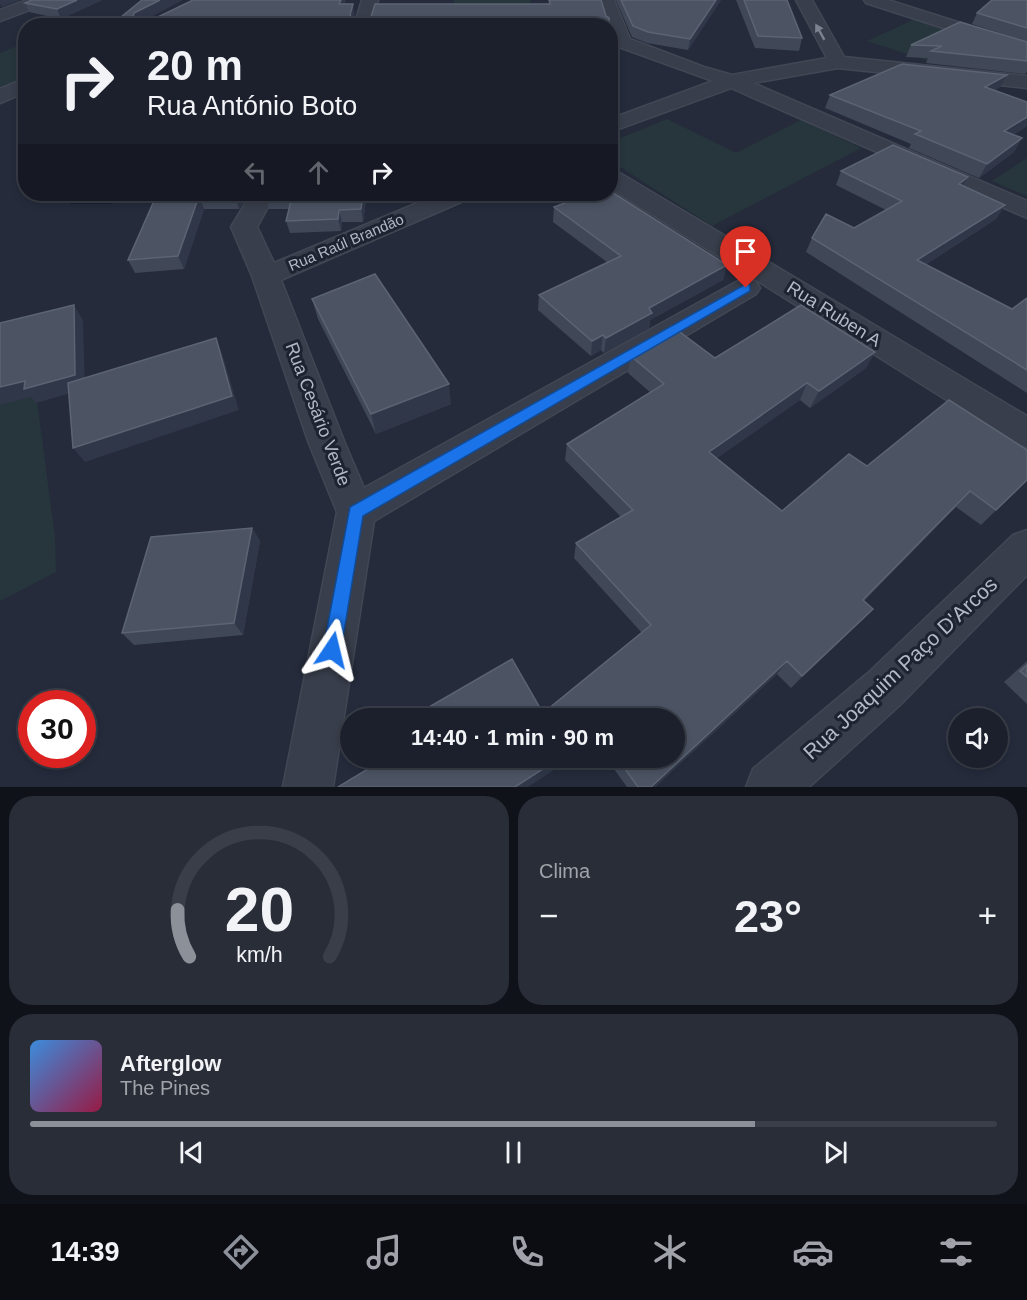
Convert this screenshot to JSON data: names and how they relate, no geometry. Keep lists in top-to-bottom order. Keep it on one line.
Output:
{"streets":{"street":["Rua Raúl Brandão","Rua Ruben A","Rua Cesário Verde","Rua Joaquim Paço D'Arcos"]},"crossings":[["Rua Raúl Brandão","Rua Cesário Verde"]],"page":{"turn":["20 m","Rua António Boto"],"limit":"30","trip":"14:40 · 1 min · 90 m","tile":"Clima","heat":["−","23°","+"],"song":["Afterglow","The Pines"],"tabs":"14:39","gauge":["20","km/h"]}}
